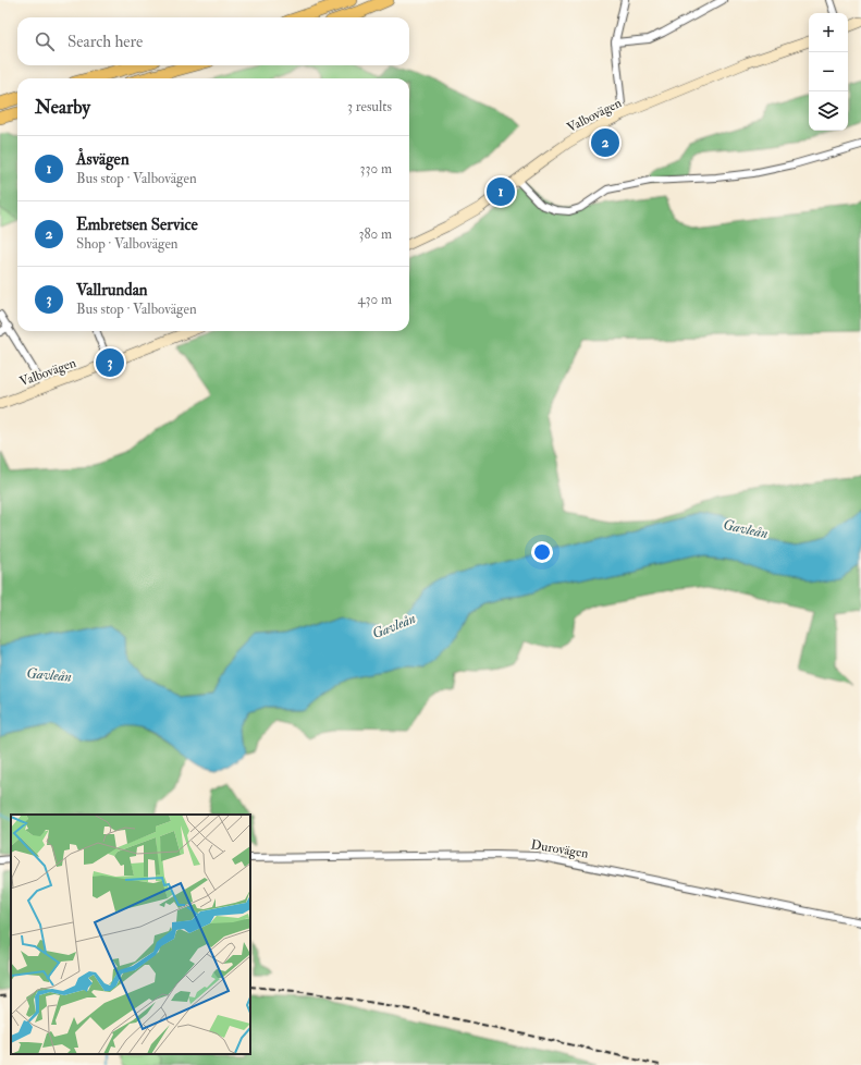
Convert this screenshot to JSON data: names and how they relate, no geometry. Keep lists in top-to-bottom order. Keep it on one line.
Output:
{"streets":{"main road":["Valbovägen"],"street":["Durovägen"]},"water":["Gavleån"],"page":{"map_buttons":["+","−"],"search":"Search here","heading":["Nearby","3 results"],"pins":["2","1","3"],"list":[{"mark":"1","name":"Åsvägen","note":"Bus stop · Valbovägen","value":"330 m"},{"mark":"2","name":"Embretsen Service","note":"Shop · Valbovägen","value":"380 m"},{"mark":"3","name":"Vallrundan","note":"Bus stop · Valbovägen","value":"430 m"}]}}
